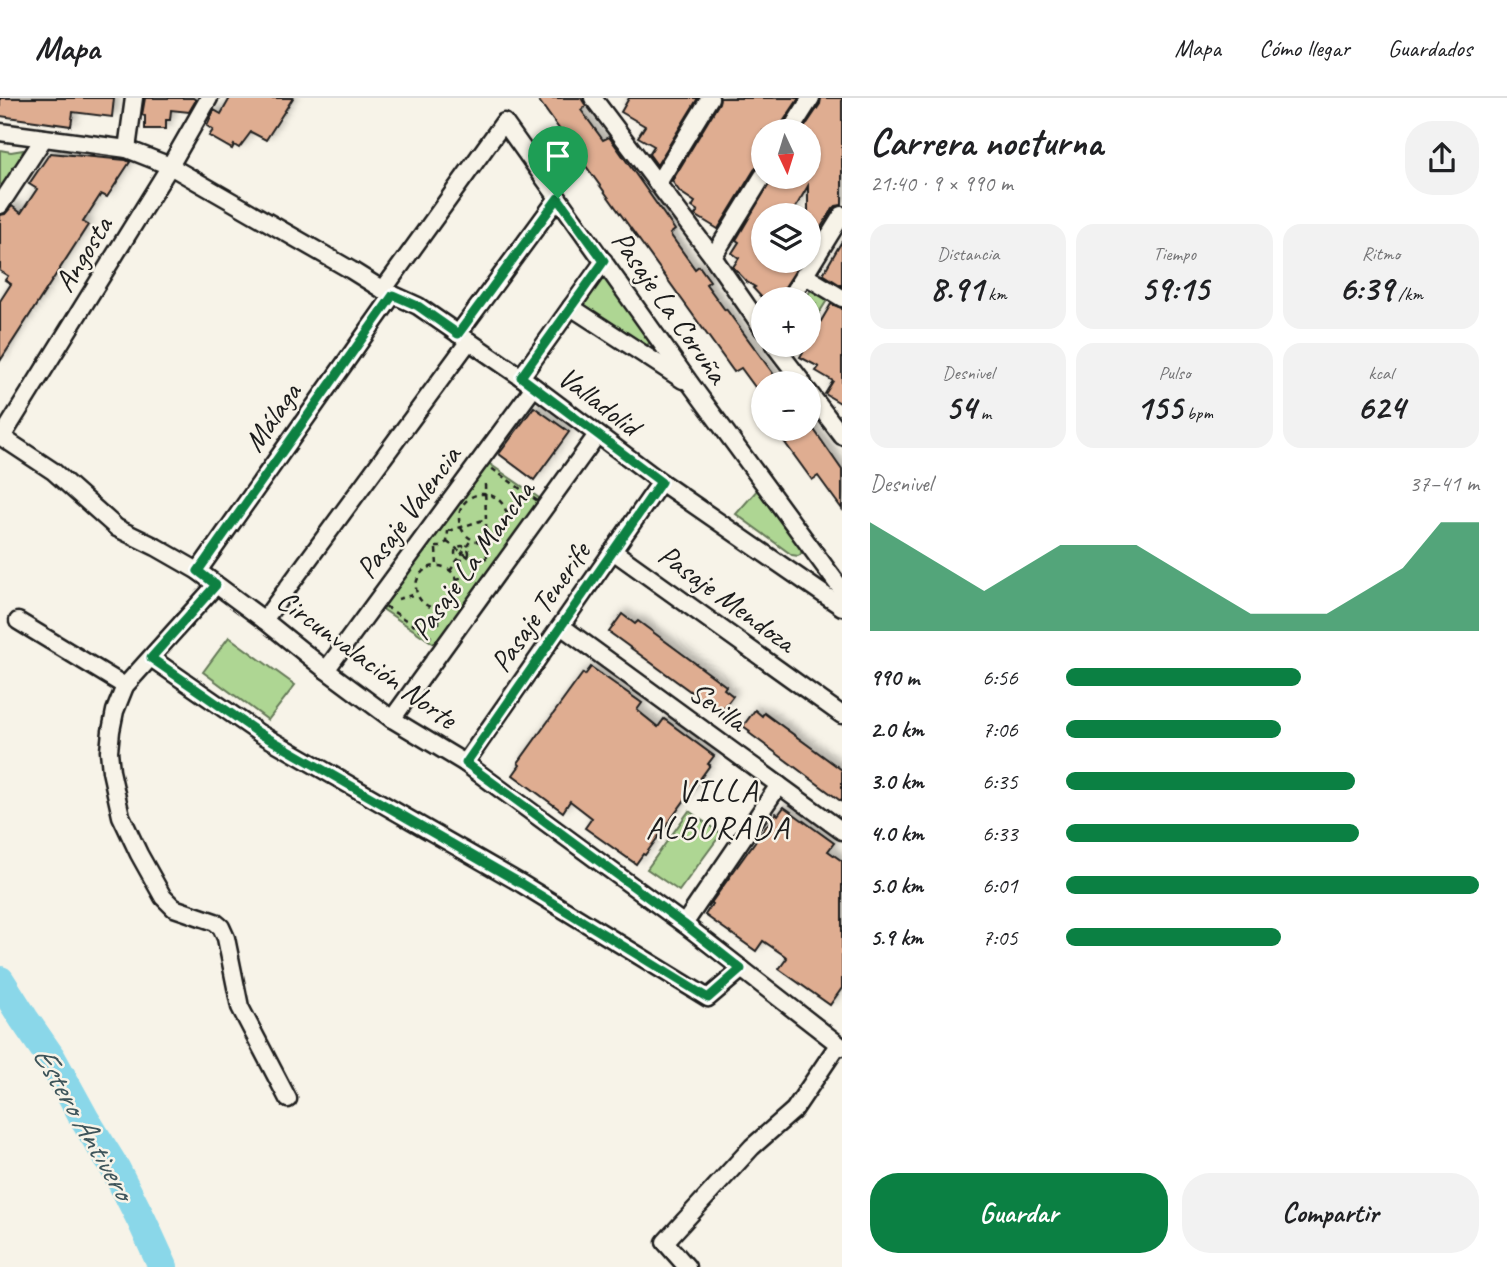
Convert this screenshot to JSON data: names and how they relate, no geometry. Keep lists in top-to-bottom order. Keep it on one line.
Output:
{"streets":{"street":["Angosta","Pasaje La Coruña","Valladolid","Málaga","Pasaje Valencia","Pasaje La Mancha","Pasaje Mendoza","Pasaje Tenerife","Circunvalación Norte","Sevilla"]},"crossings":[["Angosta","Valladolid"],["Angosta","Circunvalación Norte"],["Pasaje La Coruña","Málaga"],["Pasaje La Coruña","Pasaje Valencia"],["Valladolid","Málaga"],["Valladolid","Pasaje Valencia"],["Valladolid","Pasaje La Mancha"],["Valladolid","Pasaje Tenerife"],["Málaga","Circunvalación Norte"],["Pasaje Valencia","Circunvalación Norte"],["Pasaje La Mancha","Circunvalación Norte"],["Pasaje Mendoza","Pasaje Tenerife"],["Pasaje Tenerife","Circunvalación Norte"],["Pasaje Tenerife","Sevilla"]],"districts":["VILLA ALBORADA"],"water":["Estero Antivero"],"north":"bottom","page":{"header":"Mapa","nav":["Mapa","Cómo llegar","Guardados"],"heading":["Carrera nocturna","21:40 · 9 × 990 m"],"map_buttons":["+","−"],"stats":[["Distancia","8.91 km"],["Tiempo","59:15"],["Ritmo","6:39 /km"],["Desnivel","54 m"],["Pulso","155 bpm"],["kcal","624"]],"chart":["Desnivel","37–41 m"],"list":[{"name":"990 m","note":"6:56"},{"name":"2.0 km","note":"7:06"},{"name":"3.0 km","note":"6:35"},{"name":"4.0 km","note":"6:33"},{"name":"5.0 km","note":"6:01"},{"name":"5.9 km","note":"7:05"}],"buttons":["Guardar","Compartir"]}}
